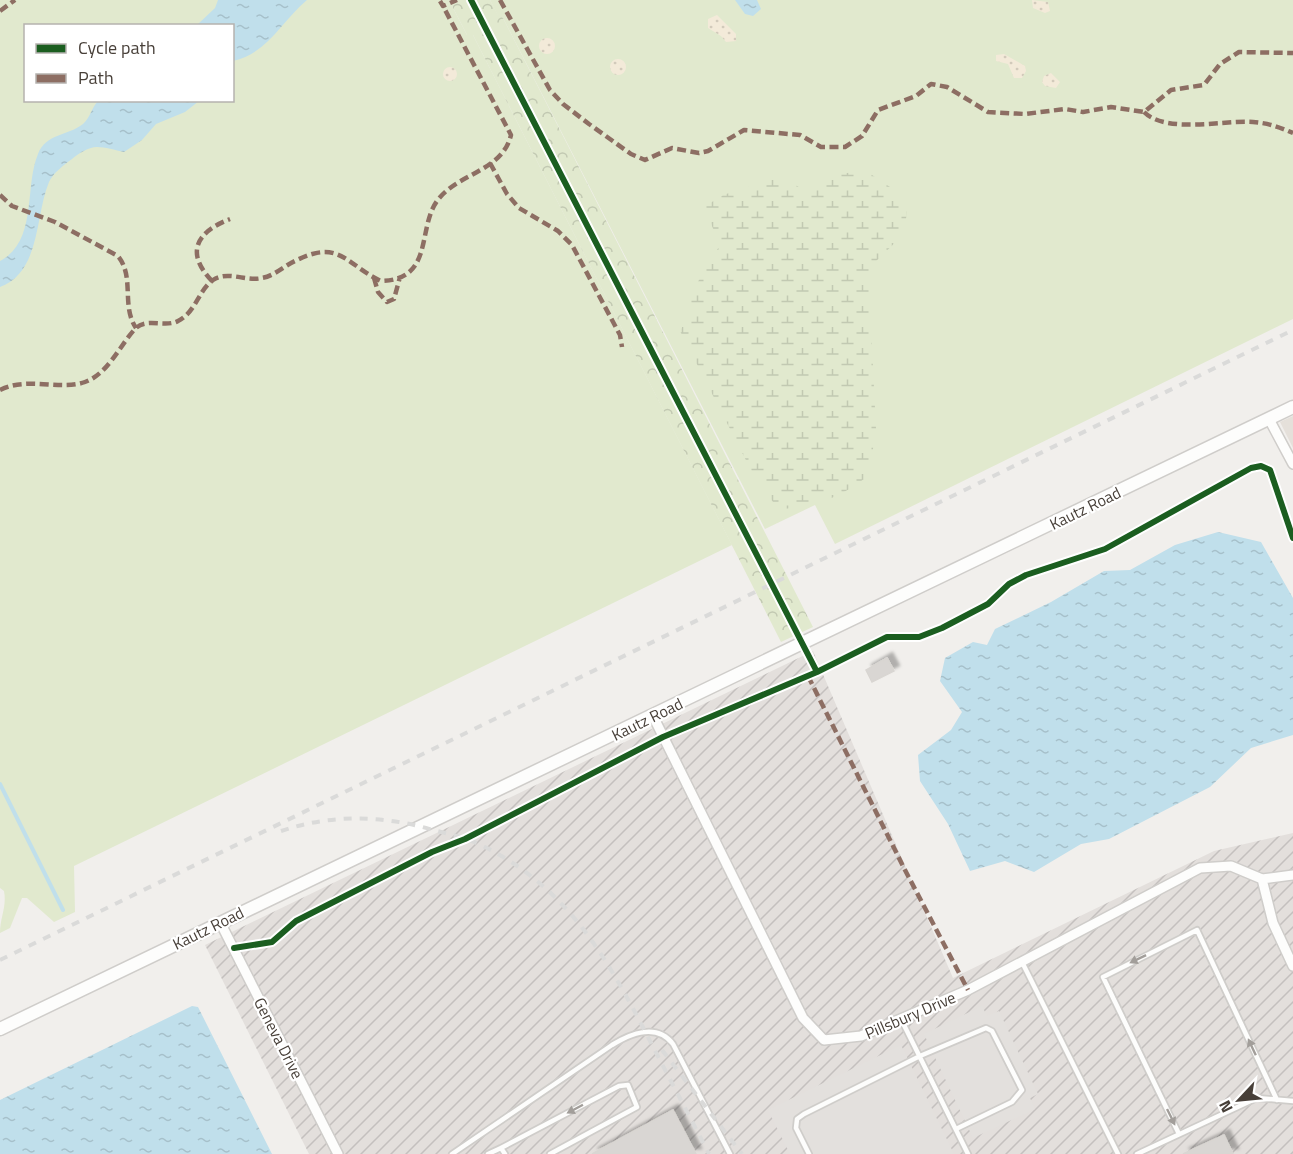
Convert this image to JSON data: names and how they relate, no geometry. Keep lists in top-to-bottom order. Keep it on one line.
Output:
{"streets":{"street":["Kautz Road","Pillsbury Drive","Geneva Drive"]},"crossings":[["Kautz Road","Pillsbury Drive"],["Kautz Road","Geneva Drive"]],"legend":["Cycle path","Path"],"north":"bottom left"}
